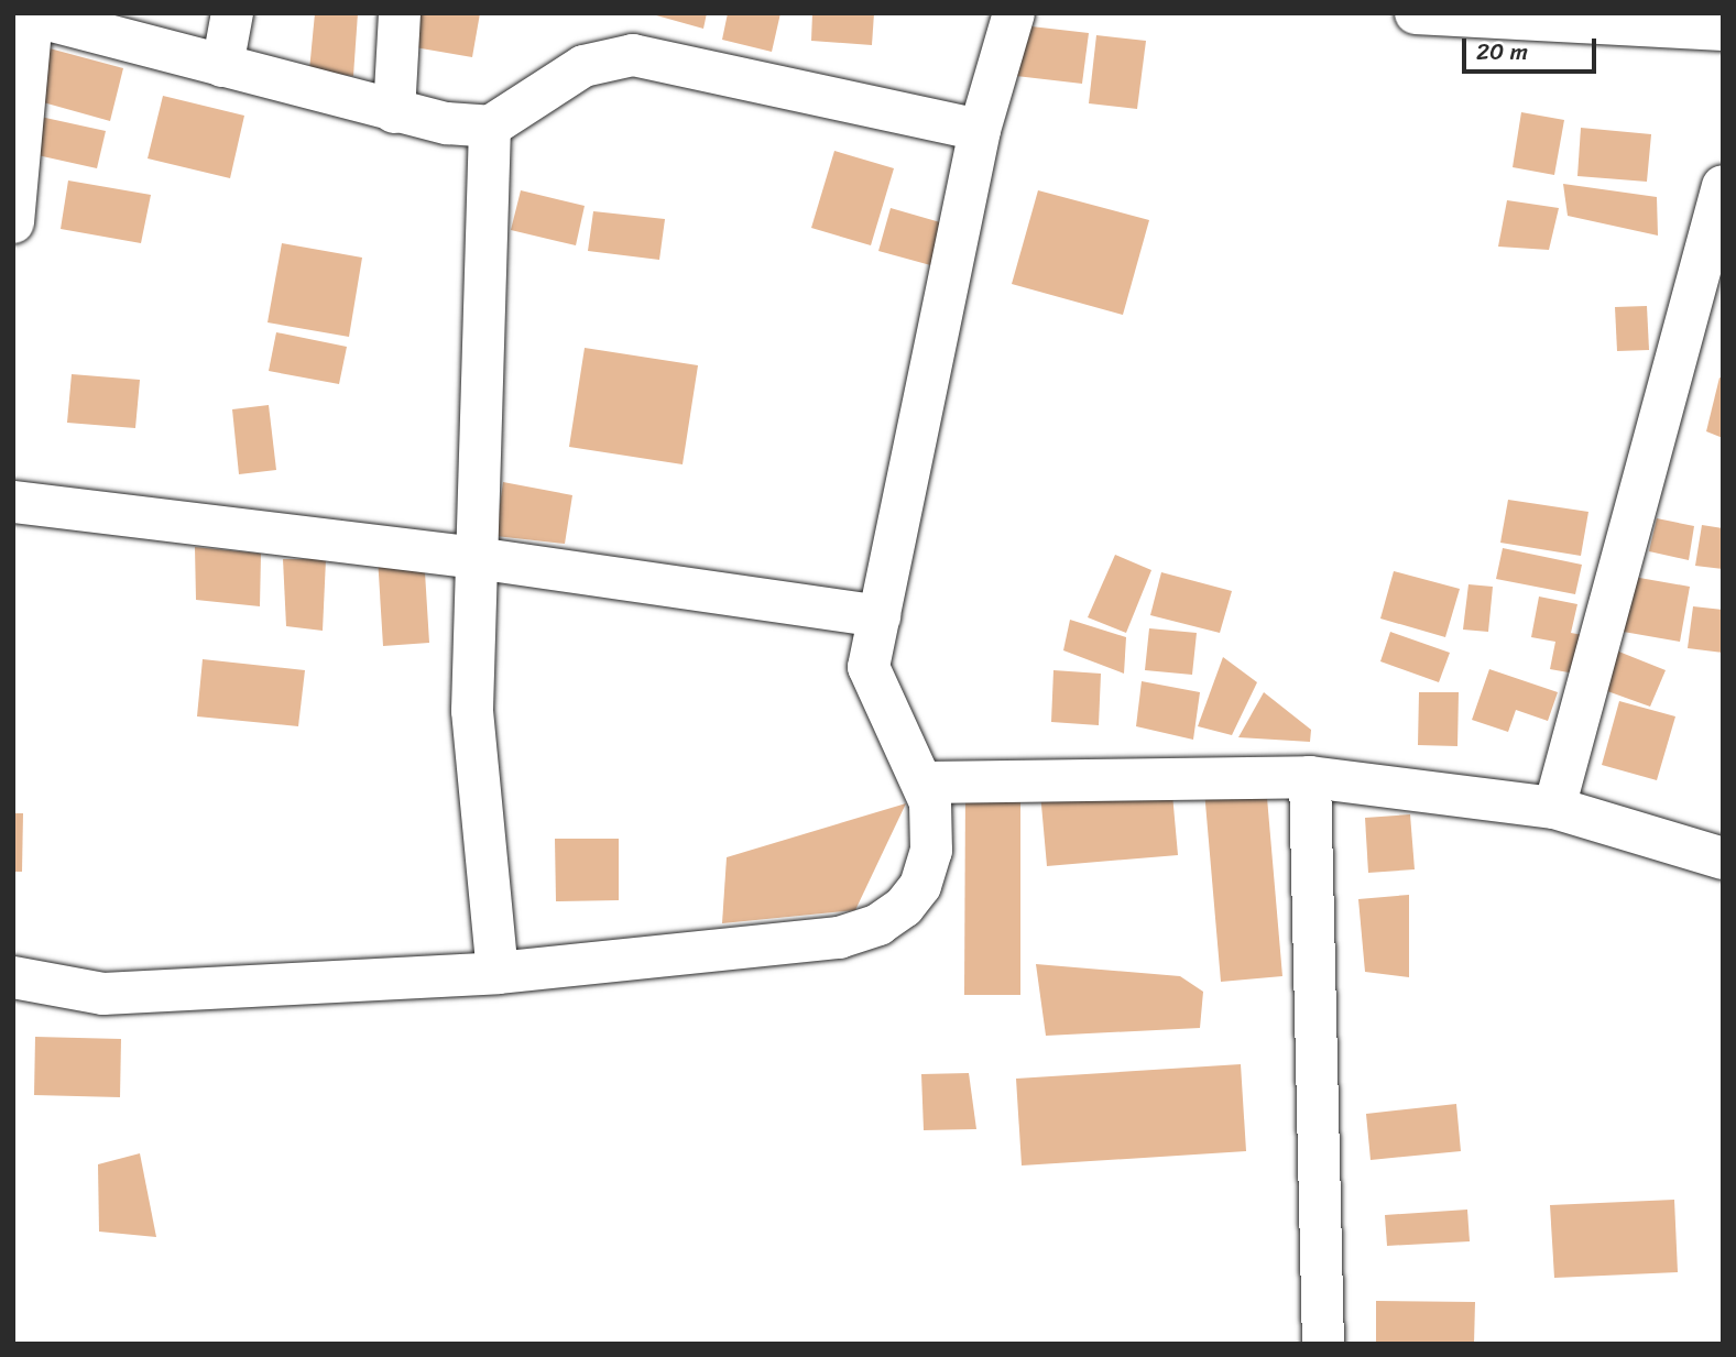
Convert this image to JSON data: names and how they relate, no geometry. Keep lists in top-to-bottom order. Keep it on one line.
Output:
{"scale_bar":"20 m"}
